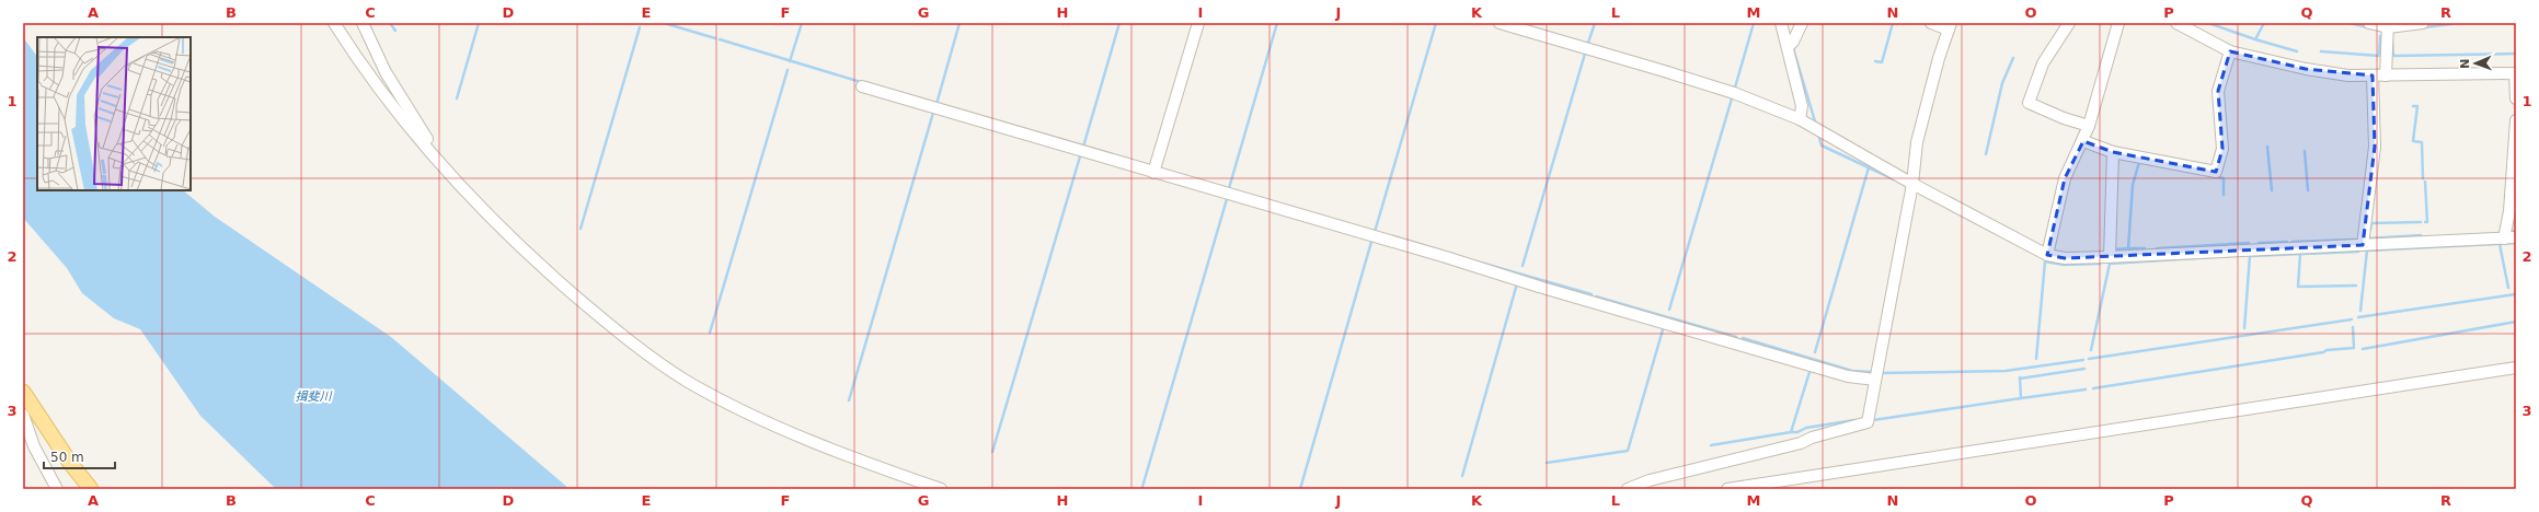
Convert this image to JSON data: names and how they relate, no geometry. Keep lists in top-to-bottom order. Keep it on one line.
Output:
{"water":["揖斐川"],"scale_bar":"50 m","north":"left","grid":{"columns":["A","B","C","D","E","F","G","H","I","J","K","L","M","N","O","P","Q","R"],"rows":["1","2","3"]}}
